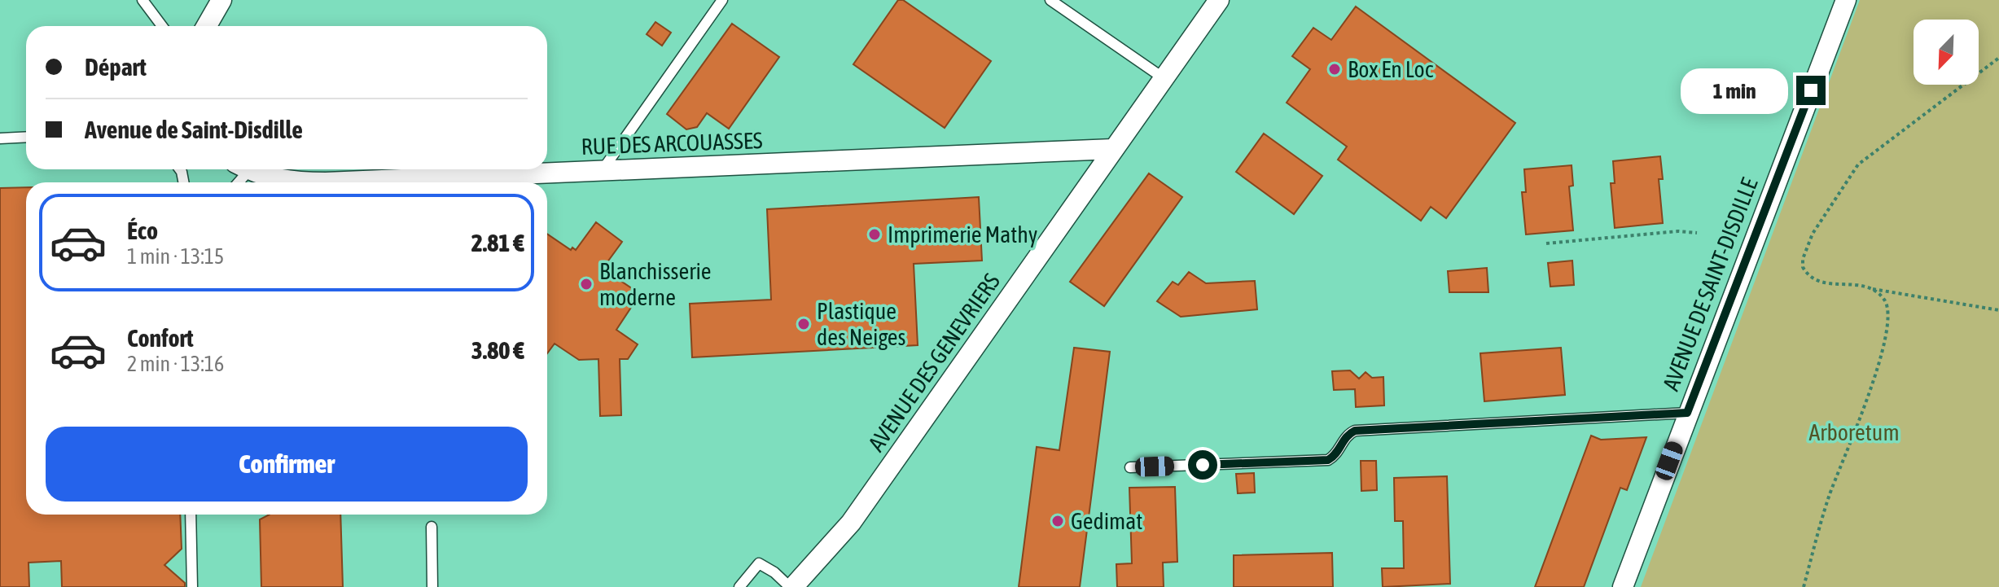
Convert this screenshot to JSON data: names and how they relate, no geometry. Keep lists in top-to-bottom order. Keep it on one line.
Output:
{"streets":{"street":["RUE DES ARCOUASSES","AVENUE DE SAINT-DISDILLE","AVENUE DES GENEVRIERS"]},"crossings":[["RUE DES ARCOUASSES","AVENUE DES GENEVRIERS"]],"parks":["Arboretum"],"places":["Box En Loc","Imprimerie Mathy","Blanchisserie moderne","Plastique des Neiges","Gedimat"],"north":"bottom left","page":{"banner":["Départ","Avenue de Saint-Disdille"],"bubble":"1 min","list":[{"name":"Éco","note":"1 min · 13:15","value":"2.81 €"},{"name":"Confort","note":"2 min · 13:16","value":"3.80 €"}],"buttons":"Confirmer"}}
